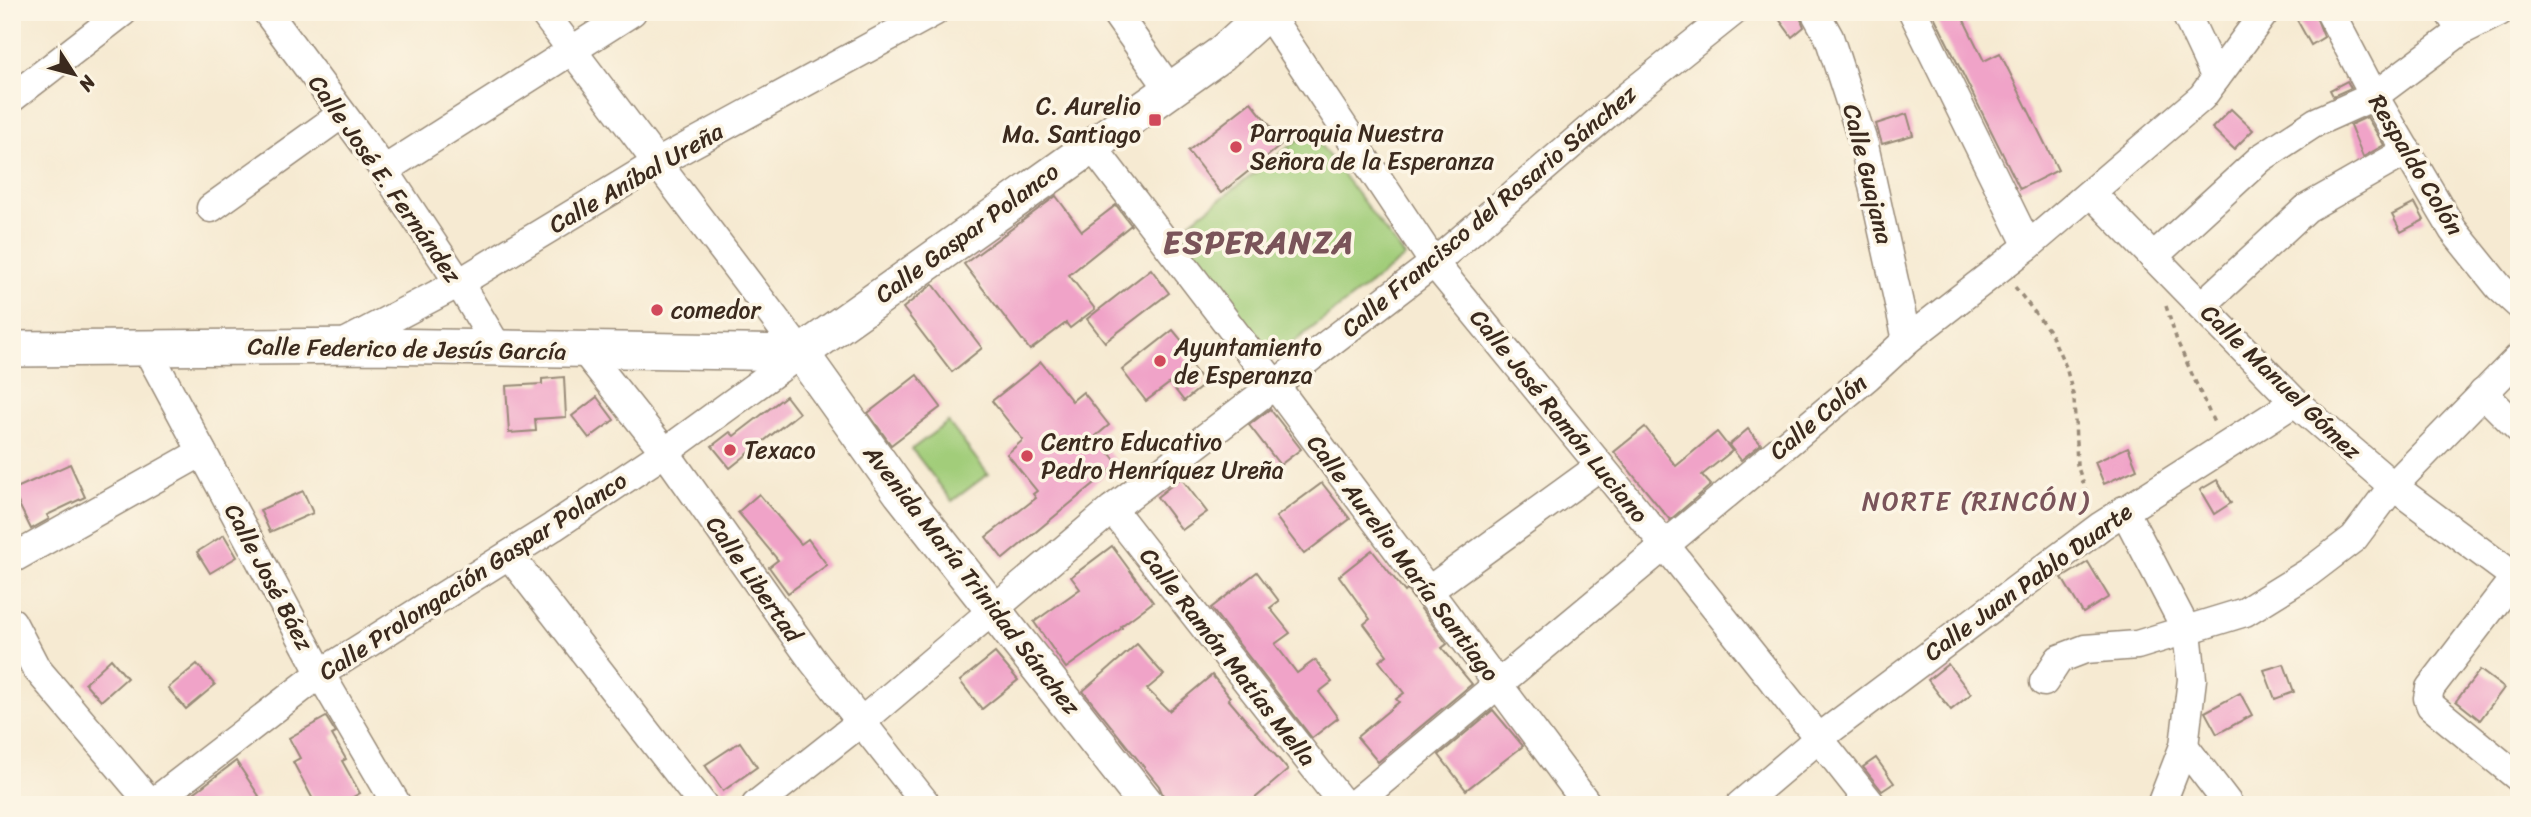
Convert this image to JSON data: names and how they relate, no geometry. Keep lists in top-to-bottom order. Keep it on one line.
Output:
{"streets":{"main road":["Calle Gaspar Polanco","Calle Federico de Jesús García","Avenida María Trinidad Sánchez"],"street":["Respaldo Colón","Calle Guajana","Calle Aníbal Ureña","Calle José E. Fernández","Calle Francisco del Rosario Sánchez","Calle Manuel Gómez","Calle José Ramón Luciano","Calle Colón","Calle Aurelio María Santiago","Calle Prolongación Gaspar Polanco","Calle José Báez","Calle Libertad","Calle Juan Pablo Duarte","Calle Ramón Matías Mella"]},"crossings":[["Calle Guajana","Calle Colón"],["Calle Aníbal Ureña","Calle José E. Fernández"],["Calle Aníbal Ureña","Calle Federico de Jesús García"],["Calle José E. Fernández","Calle Federico de Jesús García"],["Calle Francisco del Rosario Sánchez","Calle José Ramón Luciano"],["Calle Francisco del Rosario Sánchez","Calle Aurelio María Santiago"],["Calle Francisco del Rosario Sánchez","Calle Libertad"],["Calle Francisco del Rosario Sánchez","Avenida María Trinidad Sánchez"],["Calle Francisco del Rosario Sánchez","Calle Ramón Matías Mella"],["Calle Gaspar Polanco","Calle Federico de Jesús García"],["Calle Gaspar Polanco","Calle José Ramón Luciano"],["Calle Gaspar Polanco","Calle Aurelio María Santiago"],["Calle Gaspar Polanco","Calle Prolongación Gaspar Polanco"],["Calle Gaspar Polanco","Avenida María Trinidad Sánchez"],["Calle Federico de Jesús García","Calle Prolongación Gaspar Polanco"],["Calle Federico de Jesús García","Calle José Báez"],["Calle Federico de Jesús García","Calle Libertad"],["Calle Federico de Jesús García","Avenida María Trinidad Sánchez"],["Calle Manuel Gómez","Calle Colón"],["Calle Manuel Gómez","Calle Juan Pablo Duarte"],["Calle José Ramón Luciano","Calle Colón"],["Calle José Ramón Luciano","Calle Juan Pablo Duarte"],["Calle Colón","Calle Aurelio María Santiago"],["Calle Prolongación Gaspar Polanco","Calle José Báez"],["Calle Prolongación Gaspar Polanco","Calle Libertad"],["Calle Prolongación Gaspar Polanco","Avenida María Trinidad Sánchez"]],"districts":["ESPERANZA","NORTE (RINCÓN)"],"places":{"transit":["C. Aurelio Ma. Santiago"],"other":["Parroquia Nuestra Señora de la Esperanza","comedor","Ayuntamiento de Esperanza","Texaco","Centro Educativo Pedro Henríquez Ureña"]},"north":"bottom right"}
